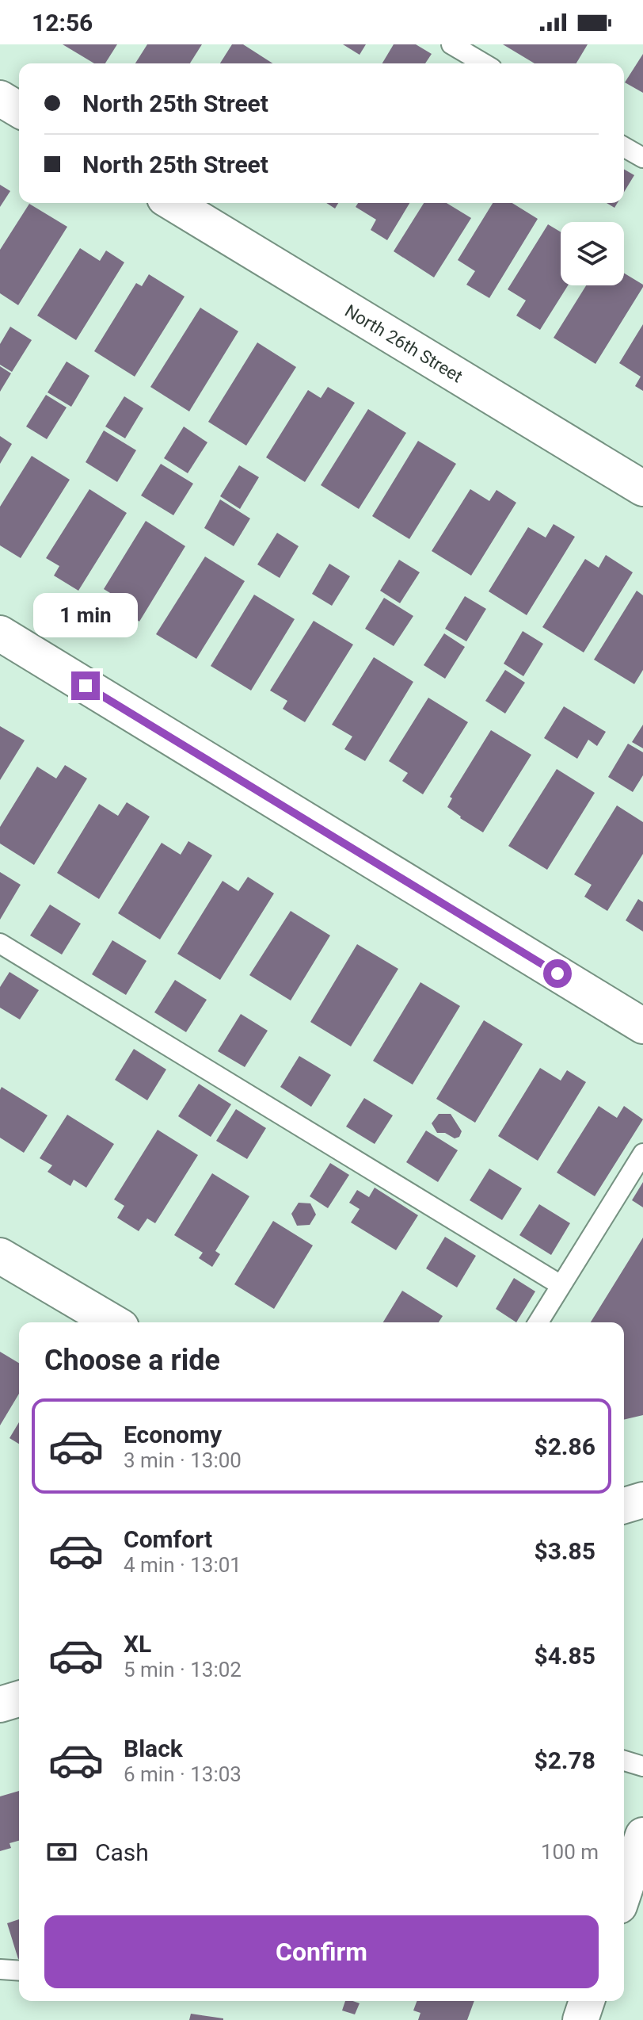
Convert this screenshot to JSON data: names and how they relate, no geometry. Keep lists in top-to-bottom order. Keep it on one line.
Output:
{"streets":{"street":["North 26th Street"]},"page":{"status":"12:56","banner":["North 25th Street","North 25th Street"],"bubble":"1 min","heading":"Choose a ride","list":[{"name":"Economy","note":"3 min · 13:00","value":"$2.86"},{"name":"Comfort","note":"4 min · 13:01","value":"$3.85"},{"name":"XL","note":"5 min · 13:02","value":"$4.85"},{"name":"Black","note":"6 min · 13:03","value":"$2.78"}],"pay":["Cash","100 m"],"buttons":"Confirm"}}
